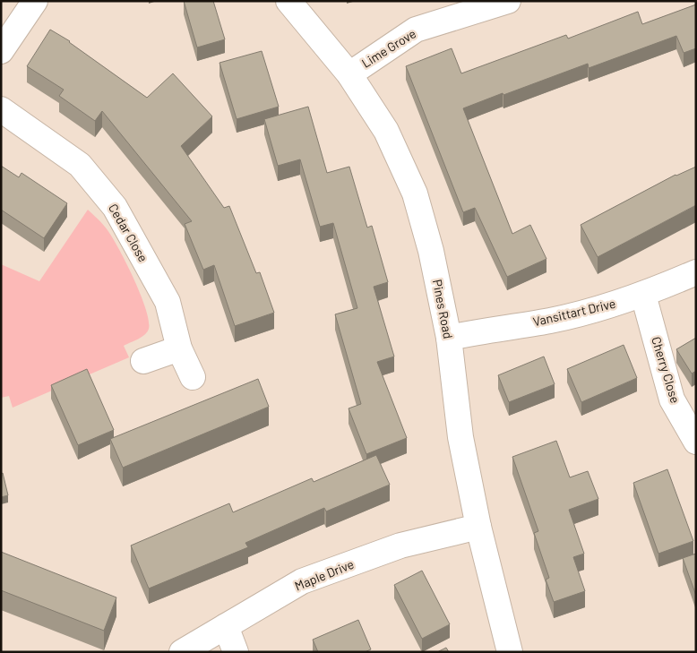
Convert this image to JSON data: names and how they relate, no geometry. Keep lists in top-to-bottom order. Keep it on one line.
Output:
{"streets":{"street":["Lime Grove","Cedar Close","Pines Road","Vansittart Drive","Cherry Close","Maple Drive"]},"crossings":[["Lime Grove","Pines Road"],["Pines Road","Vansittart Drive"],["Pines Road","Maple Drive"],["Vansittart Drive","Cherry Close"]]}
